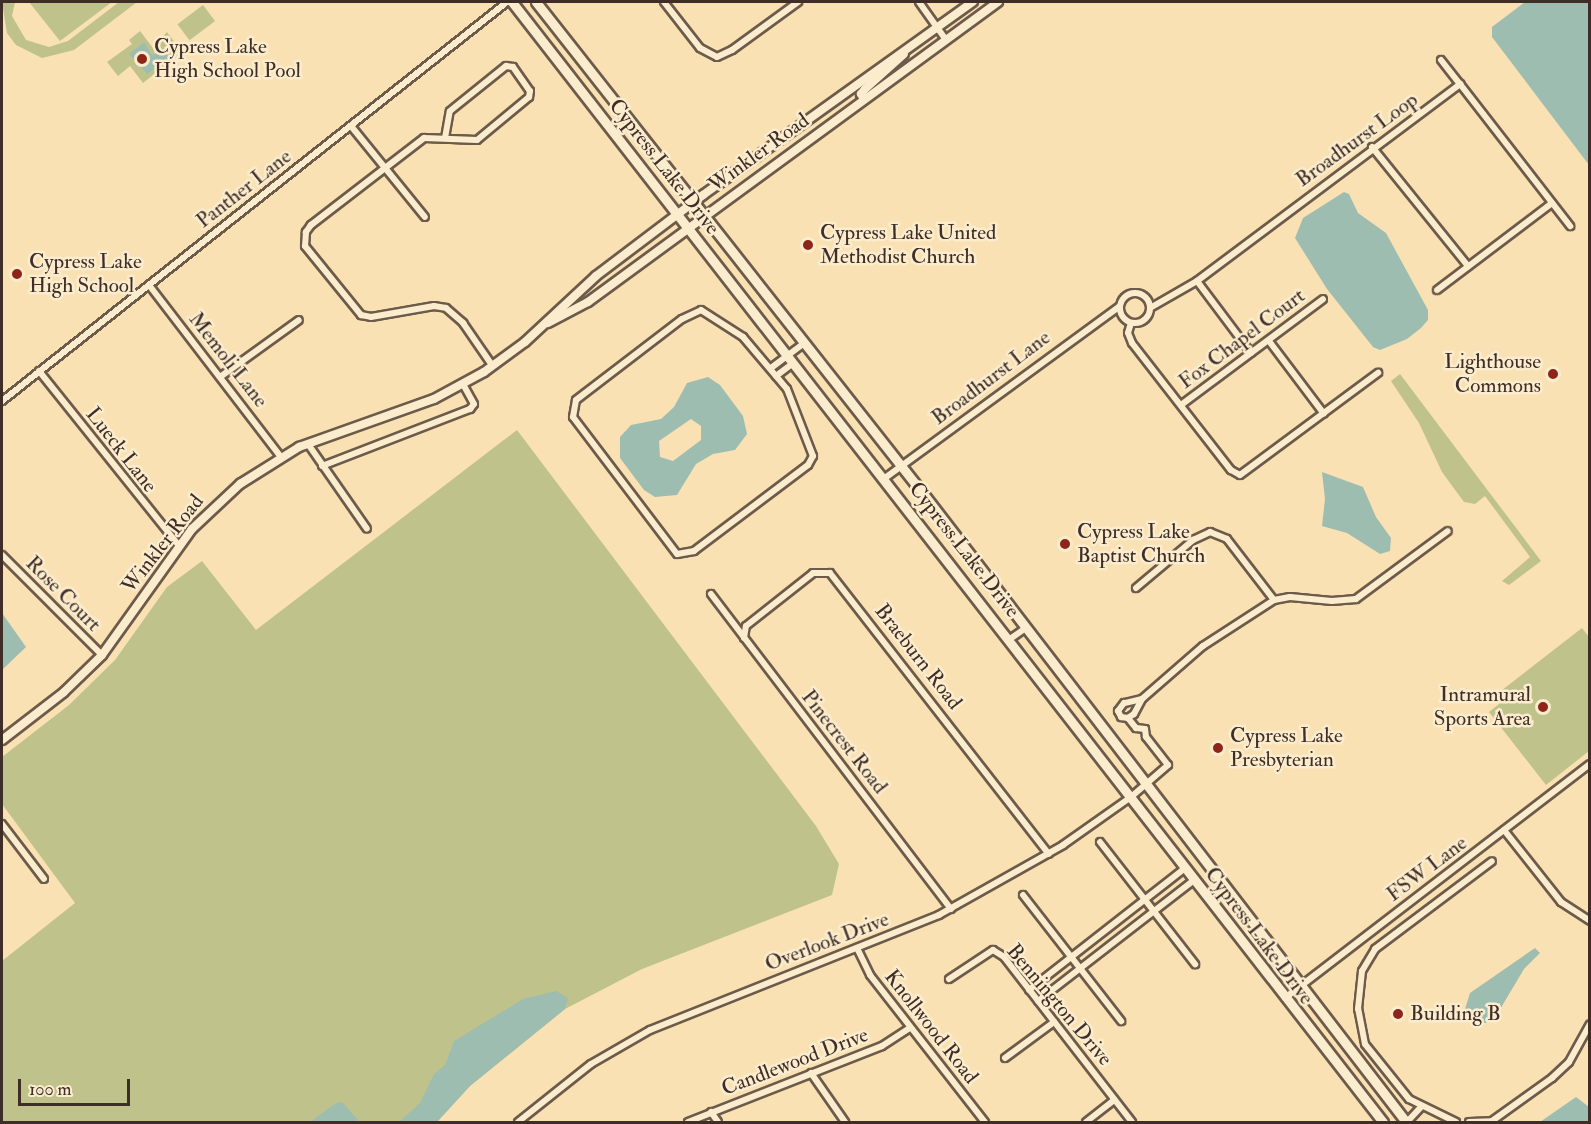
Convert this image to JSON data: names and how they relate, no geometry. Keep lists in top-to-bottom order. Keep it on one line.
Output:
{"streets":{"main road":["Cypress Lake Drive"],"street":["Broadhurst Loop","Winkler Road","Panther Lane","Fox Chapel Court","Memoli Lane","Broadhurst Lane","Lueck Lane","Rose Court","Braeburn Road","Pinecrest Road","FSW Lane","Overlook Drive","Bennington Drive","Knollwood Road","Candlewood Drive"]},"crossings":[["Broadhurst Loop","Broadhurst Lane"],["Winkler Road","Cypress Lake Drive"],["Winkler Road","Memoli Lane"],["Winkler Road","Lueck Lane"],["Winkler Road","Rose Court"],["Cypress Lake Drive","Broadhurst Lane"],["Cypress Lake Drive","FSW Lane"],["Cypress Lake Drive","Overlook Drive"],["Panther Lane","Memoli Lane"],["Panther Lane","Lueck Lane"],["Braeburn Road","Pinecrest Road"],["Braeburn Road","Overlook Drive"],["Pinecrest Road","Overlook Drive"],["Overlook Drive","Knollwood Road"],["Knollwood Road","Candlewood Drive"]],"places":["Cypress Lake High School Pool","Cypress Lake United Methodist Church","Cypress Lake High School","Lighthouse Commons","Cypress Lake Baptist Church","Intramural Sports Area","Cypress Lake Presbyterian","Building B"],"scale_bar":"100 m"}
